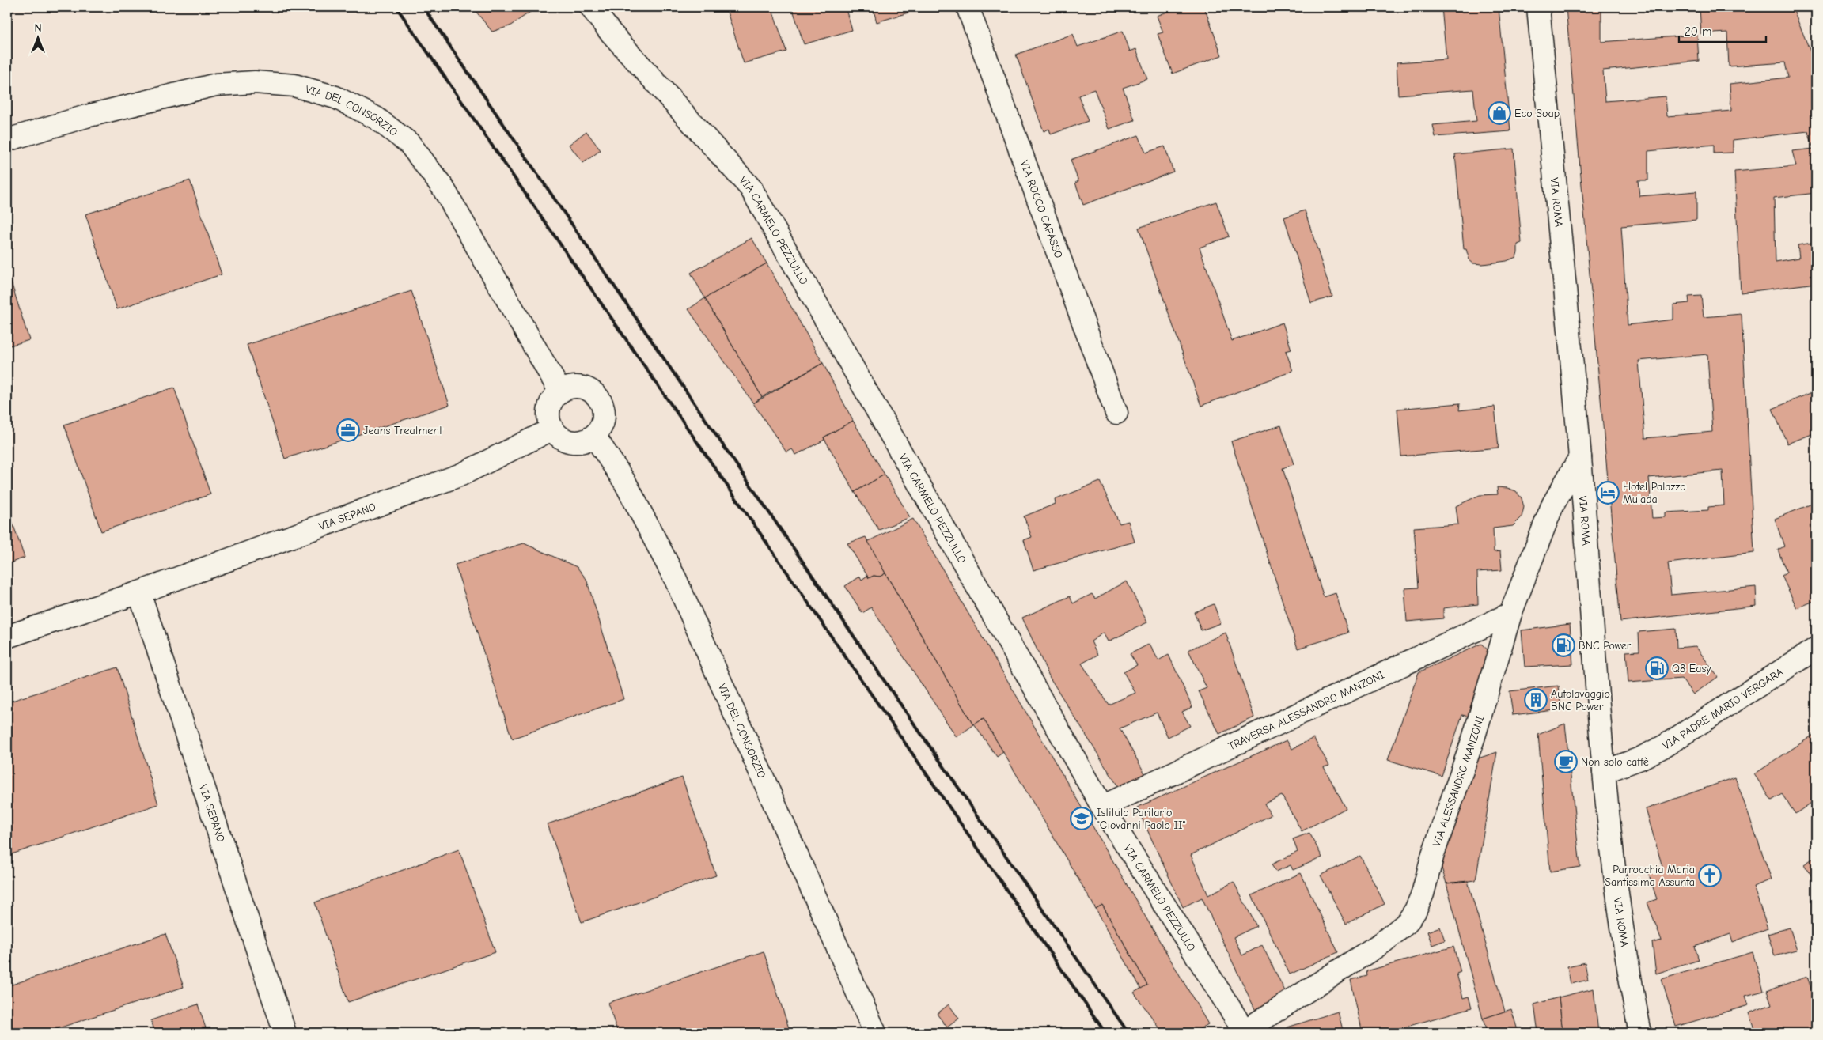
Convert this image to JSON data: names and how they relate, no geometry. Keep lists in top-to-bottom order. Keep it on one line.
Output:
{"streets":{"street":["VIA DEL CONSORZIO","VIA ROMA","VIA ROCCO CAPASSO","VIA CARMELO PEZZULLO","VIA SEPANO","VIA PADRE MARIO VERGARA","TRAVERSA ALESSANDRO MANZONI","VIA ALESSANDRO MANZONI"]},"crossings":[["VIA DEL CONSORZIO","VIA SEPANO"],["VIA ROMA","VIA PADRE MARIO VERGARA"],["VIA ROMA","VIA ALESSANDRO MANZONI"],["VIA CARMELO PEZZULLO","TRAVERSA ALESSANDRO MANZONI"],["VIA CARMELO PEZZULLO","VIA ALESSANDRO MANZONI"],["TRAVERSA ALESSANDRO MANZONI","VIA ALESSANDRO MANZONI"]],"places":{"shop":["Eco Soap"],"office":["Jeans Treatment"],"hotel":["Hotel Palazzo Mulada"],"fuel station":["BNC Power","Q8 Easy"],"building":["Autolavaggio BNC Power"],"cafe":["Non solo caffè"],"school or university":["Istituto Paritario \"Giovanni Paolo II\""],"church":["Parrocchia Maria Santissima Assunta"]},"scale_bar":"20 m","north":"top"}
